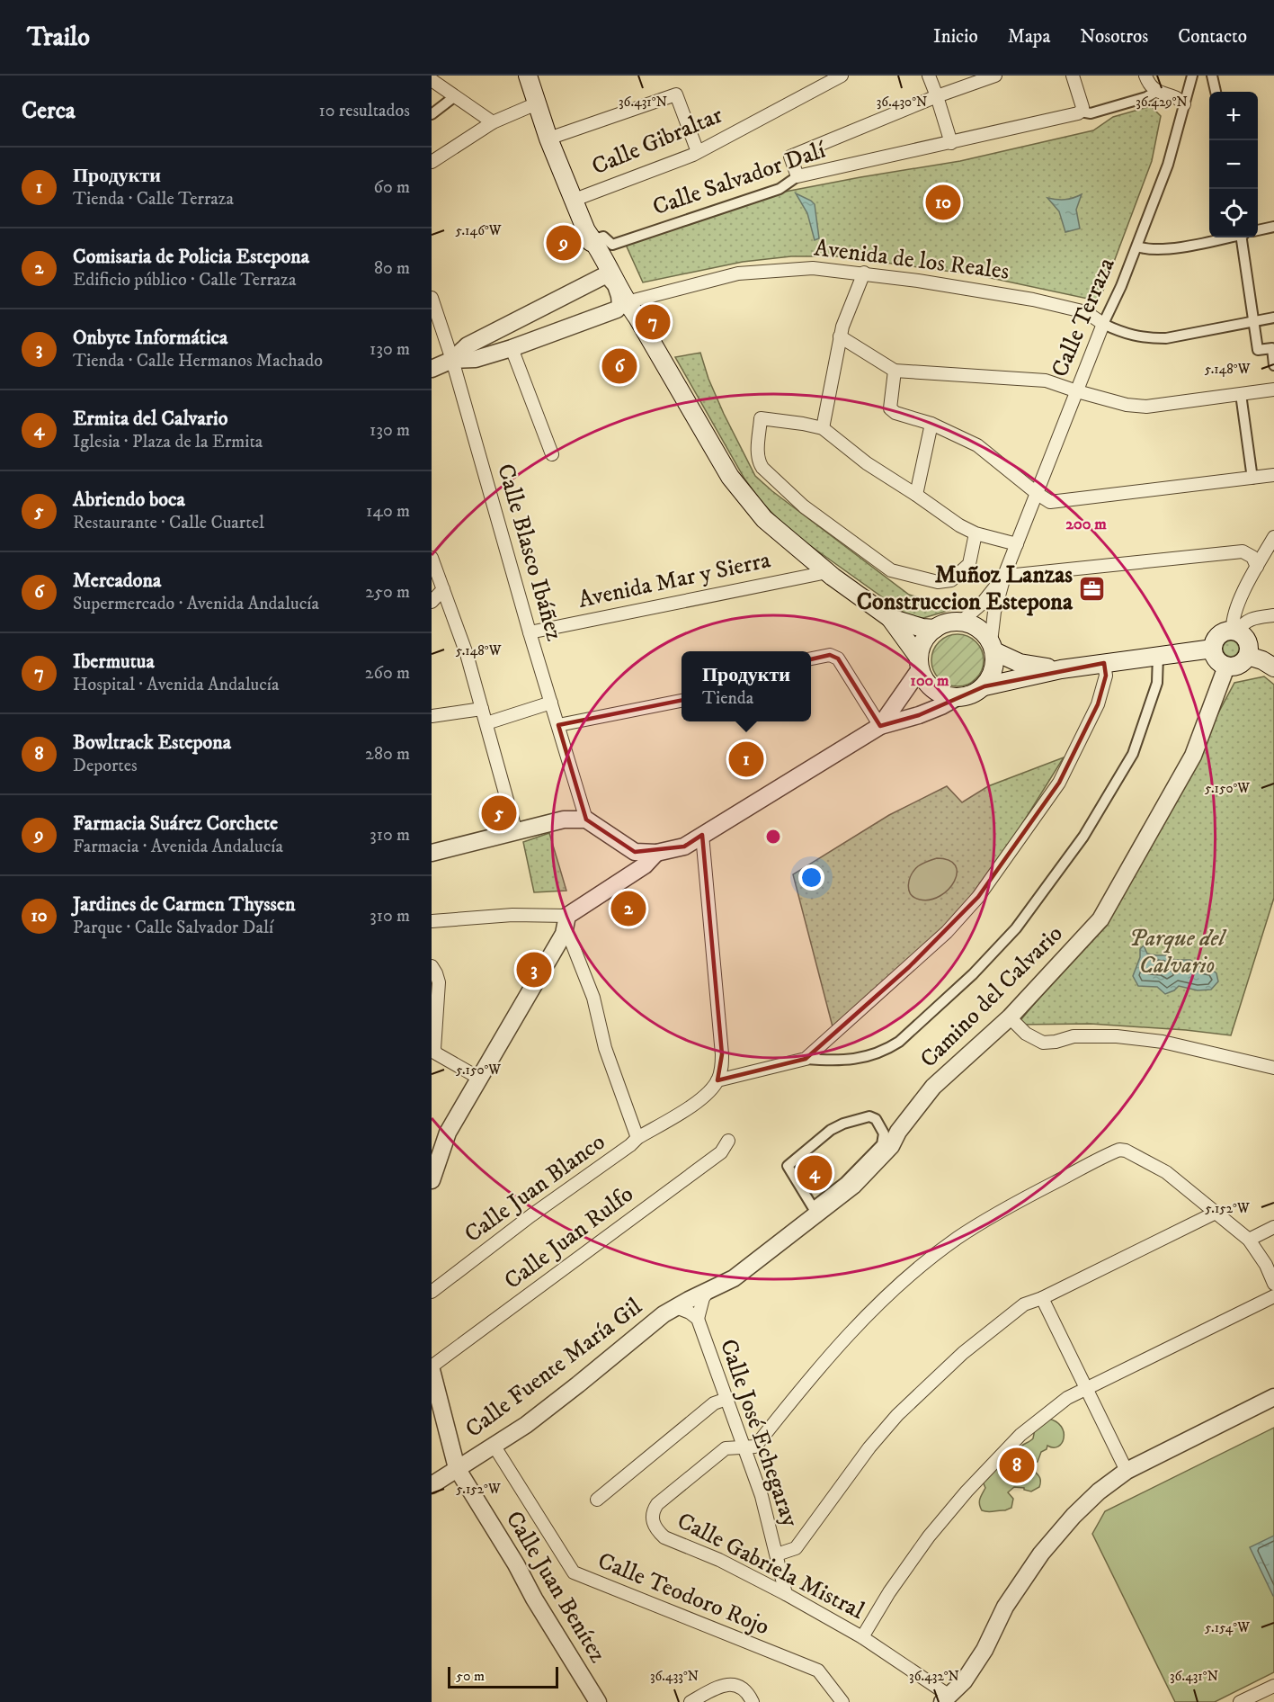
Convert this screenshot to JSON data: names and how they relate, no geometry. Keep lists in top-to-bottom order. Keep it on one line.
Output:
{"streets":{"street":["Calle Gibraltar","Calle Salvador Dalí","Avenida de los Reales","Calle Terraza","Calle Blasco Ibáñez","Avenida Mar y Sierra","Camino del Calvario","Calle Juan Blanco","Calle Juan Rulfo","Calle Fuente María Gil","Calle José Echegaray","Calle Gabriela Mistral","Calle Juan Benítez","Calle Teodoro Rojo"]},"crossings":[["Avenida de los Reales","Calle Terraza"],["Avenida de los Reales","Calle Blasco Ibáñez"],["Calle Blasco Ibáñez","Avenida Mar y Sierra"],["Camino del Calvario","Calle Fuente María Gil"],["Camino del Calvario","Calle José Echegaray"],["Calle Juan Rulfo","Calle Juan Benítez"],["Calle Fuente María Gil","Calle José Echegaray"],["Calle Fuente María Gil","Calle Juan Benítez"],["Calle Fuente María Gil","Calle Teodoro Rojo"],["Calle José Echegaray","Calle Gabriela Mistral"]],"parks":["Parque del Calvario"],"places":{"office":["Muñoz Lanzas Construccion Estepona"]},"scale_bar":"50 m","page":{"header":"Trailo","nav":["Inicio","Mapa","Nosotros","Contacto"],"heading":["Cerca","10 resultados"],"map_buttons":["+","−"],"list":[{"mark":"1","name":"Продукти","note":"Tienda · Calle Terraza","value":"60 m"},{"mark":"2","name":"Comisaria de Policia Estepona","note":"Edificio público · Calle Terraza","value":"80 m"},{"mark":"3","name":"Onbyte Informática","note":"Tienda · Calle Hermanos Machado","value":"130 m"},{"mark":"4","name":"Ermita del Calvario","note":"Iglesia · Plaza de la Ermita","value":"130 m"},{"mark":"5","name":"Abriendo boca","note":"Restaurante · Calle Cuartel","value":"140 m"},{"mark":"6","name":"Mercadona","note":"Supermercado · Avenida Andalucía","value":"250 m"},{"mark":"7","name":"Ibermutua","note":"Hospital · Avenida Andalucía","value":"260 m"},{"mark":"8","name":"Bowltrack Estepona","note":"Deportes","value":"280 m"},{"mark":"9","name":"Farmacia Suárez Corchete","note":"Farmacia · Avenida Andalucía","value":"310 m"},{"mark":"10","name":"Jardines de Carmen Thyssen","note":"Parque · Calle Salvador Dalí","value":"310 m"}],"pins":["10","9","7","6","1","5","2","3","4","8"],"popup":["Продукти","Tienda"],"scale":"50 m"},"coordinates":["36.431°N","36.430°N","36.429°N","5.146°W","5.148°W","5.150°W","5.152°W","5.154°W","36.433°N","36.432°N"],"rings":["200 m","100 m"]}
